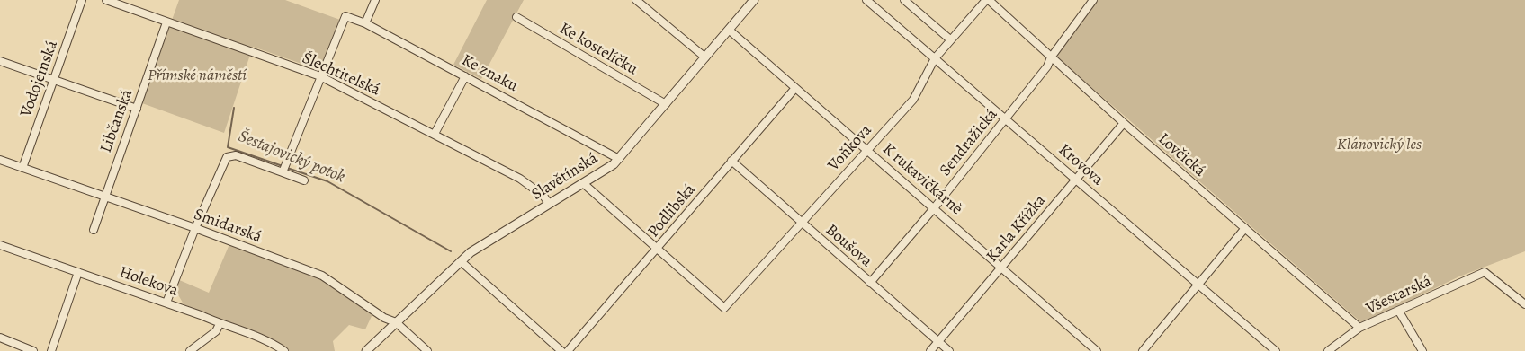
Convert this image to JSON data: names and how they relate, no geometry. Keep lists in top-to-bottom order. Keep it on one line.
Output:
{"streets":{"street":["Ke kostelíčku","Ke znaku","Šlechtitelská","Vodojemská","Libčanská","Sendražická","Voňkova","Lovčická","Krovova","Slavětínská","K rukavičkárně","Podlibská","Smidarská","Karla Křížka","Boušova","Holekova","Všestarská"]},"crossings":[["Ke kostelíčku","Slavětínská"],["Ke znaku","Šlechtitelská"],["Ke znaku","Slavětínská"],["Šlechtitelská","Libčanská"],["Šlechtitelská","Slavětínská"],["Vodojemská","Smidarská"],["Libčanská","Smidarská"],["Sendražická","Lovčická"],["Sendražická","Krovova"],["Sendražická","K rukavičkárně"],["Sendražická","Boušova"],["Voňkova","Lovčická"],["Voňkova","Krovova"],["Voňkova","K rukavičkárně"],["Voňkova","Podlibská"],["Voňkova","Boušova"],["Lovčická","Karla Křížka"],["Lovčická","Všestarská"],["Krovova","Karla Křížka"],["Slavětínská","K rukavičkárně"],["Slavětínská","Smidarská"],["K rukavičkárně","Podlibská"],["K rukavičkárně","Karla Křížka"],["Podlibská","Boušova"],["Karla Křížka","Boušova"]],"water":["Šestajovický potok"],"parks":["Přímské náměstí","Klánovický les"]}
